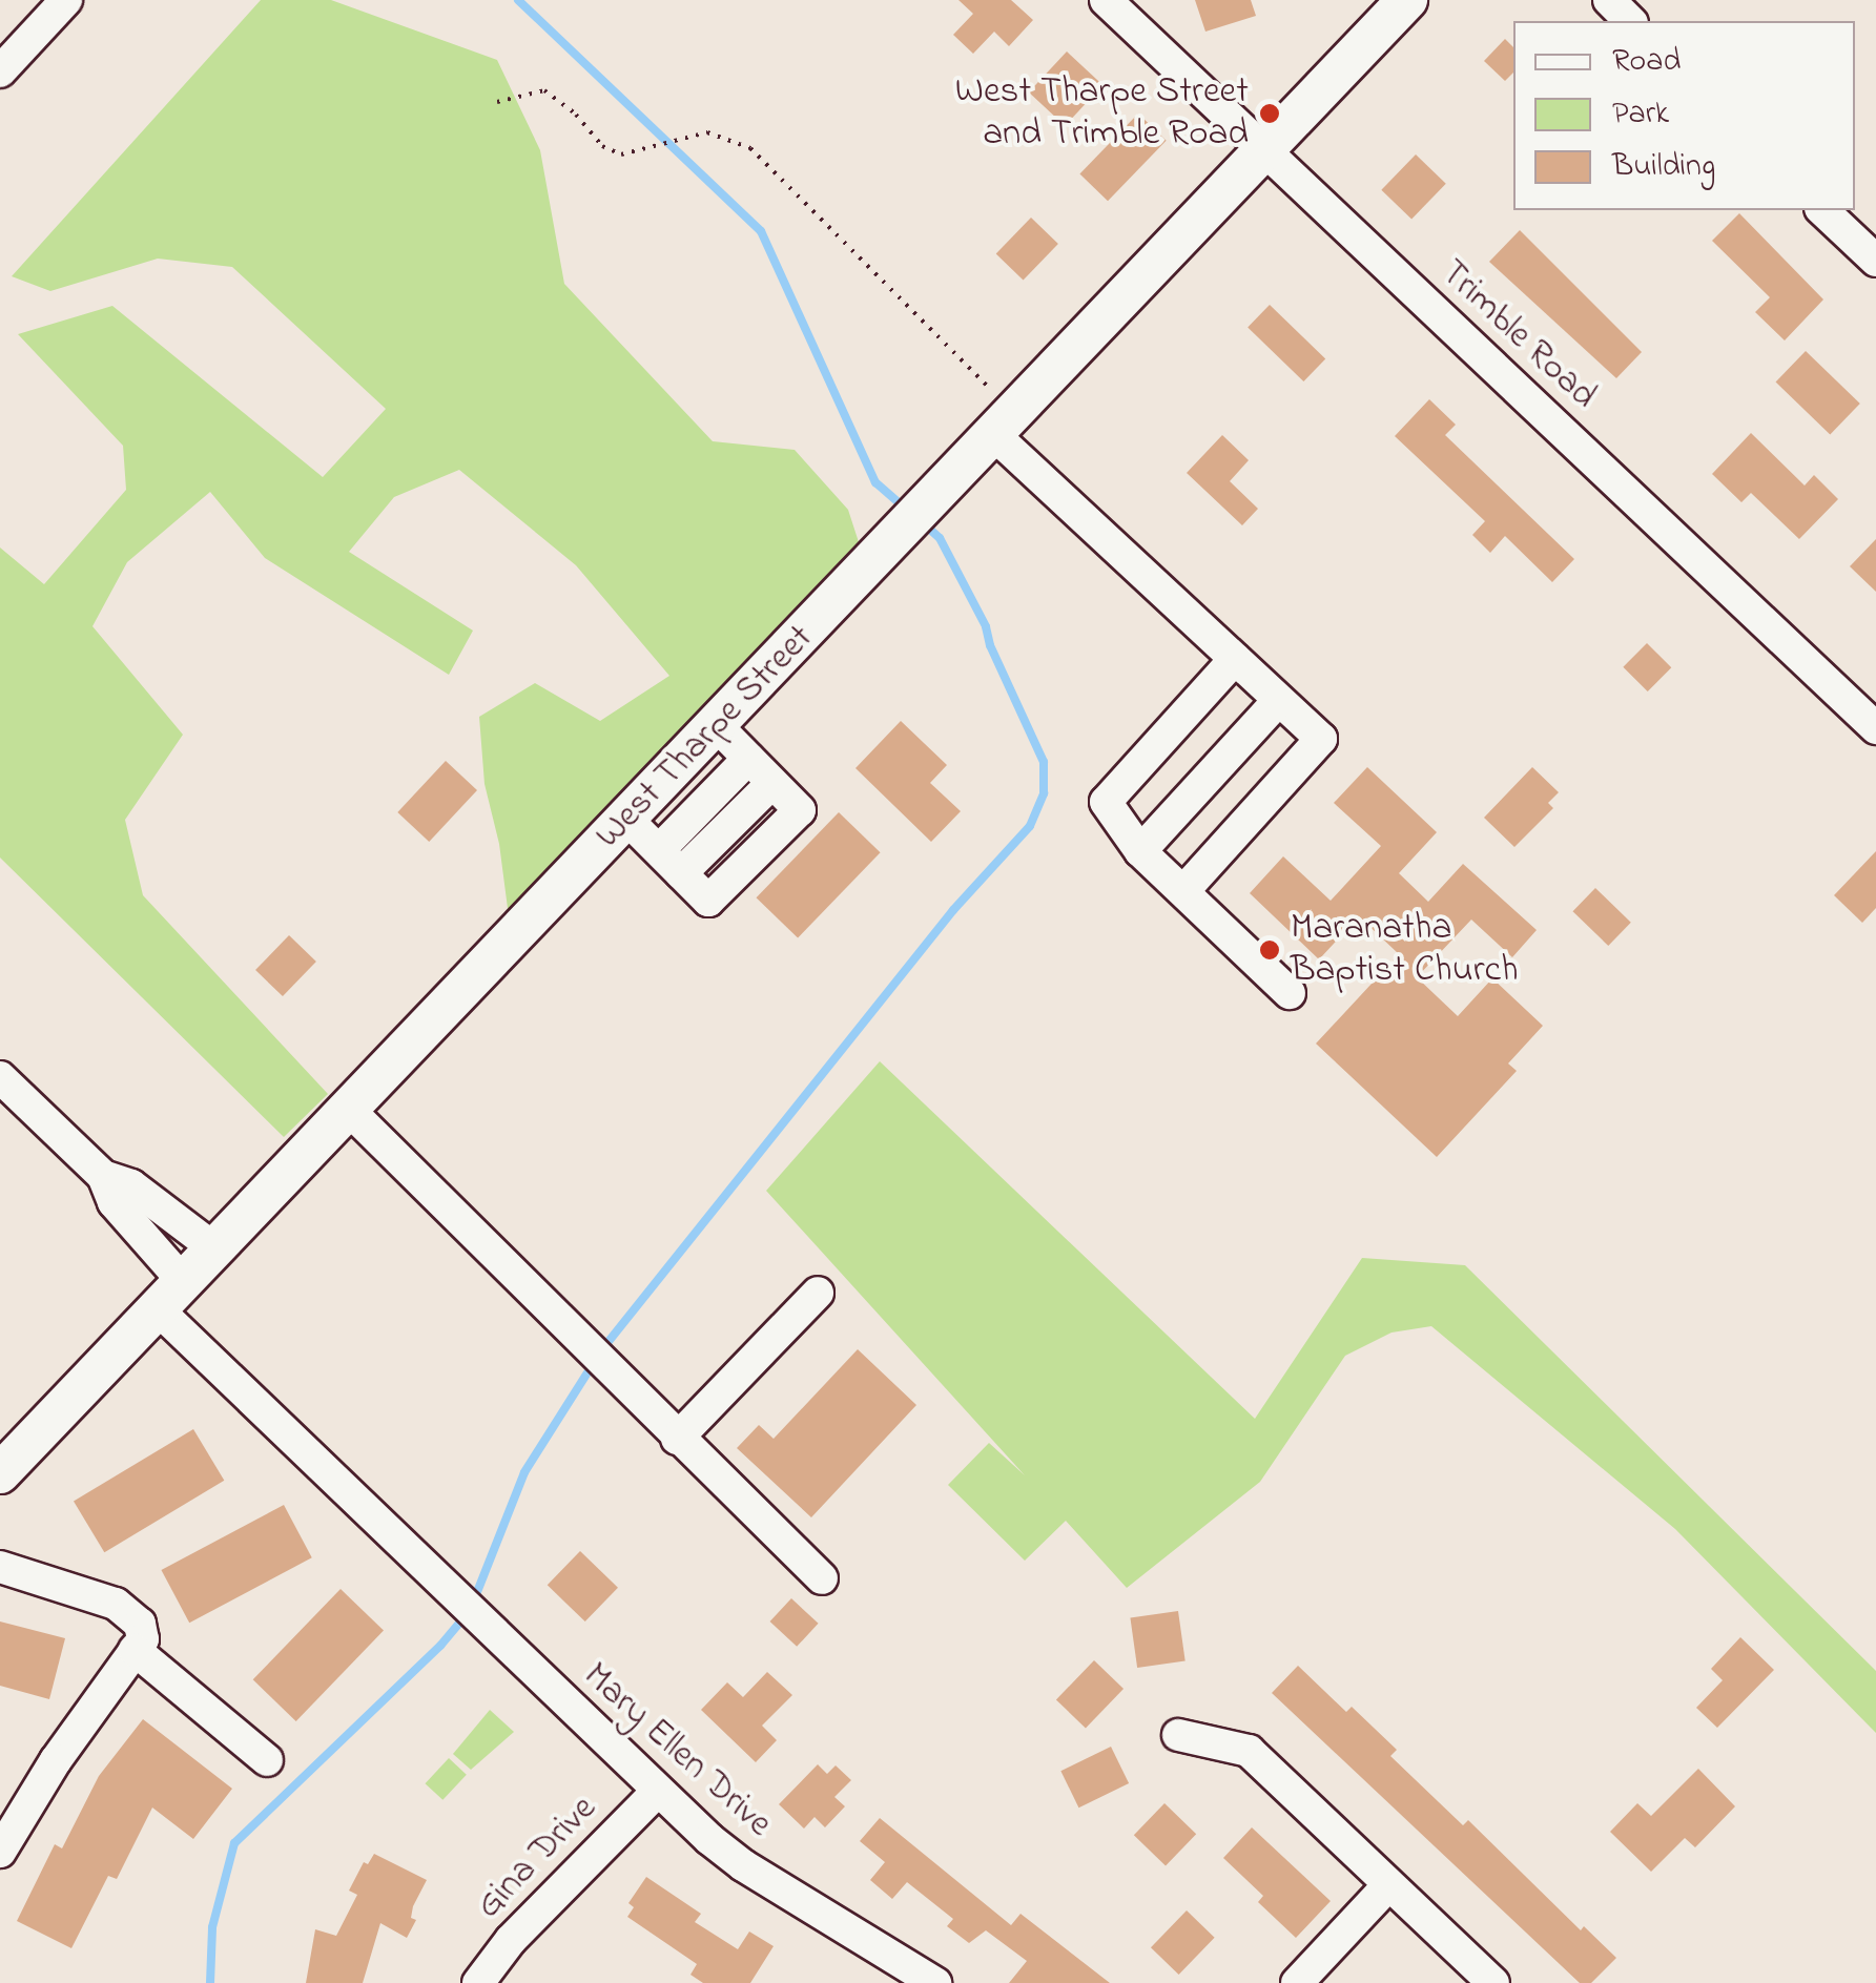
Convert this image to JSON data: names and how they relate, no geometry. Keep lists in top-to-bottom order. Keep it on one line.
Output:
{"streets":{"main road":["West Tharpe Street"],"street":["Trimble Road","Mary Ellen Drive","Gina Drive"]},"crossings":[["Trimble Road","West Tharpe Street"],["West Tharpe Street","Mary Ellen Drive"],["Mary Ellen Drive","Gina Drive"]],"places":["West Tharpe Street and Trimble Road","Maranatha Baptist Church"],"legend":["Road","Park","Building"]}
